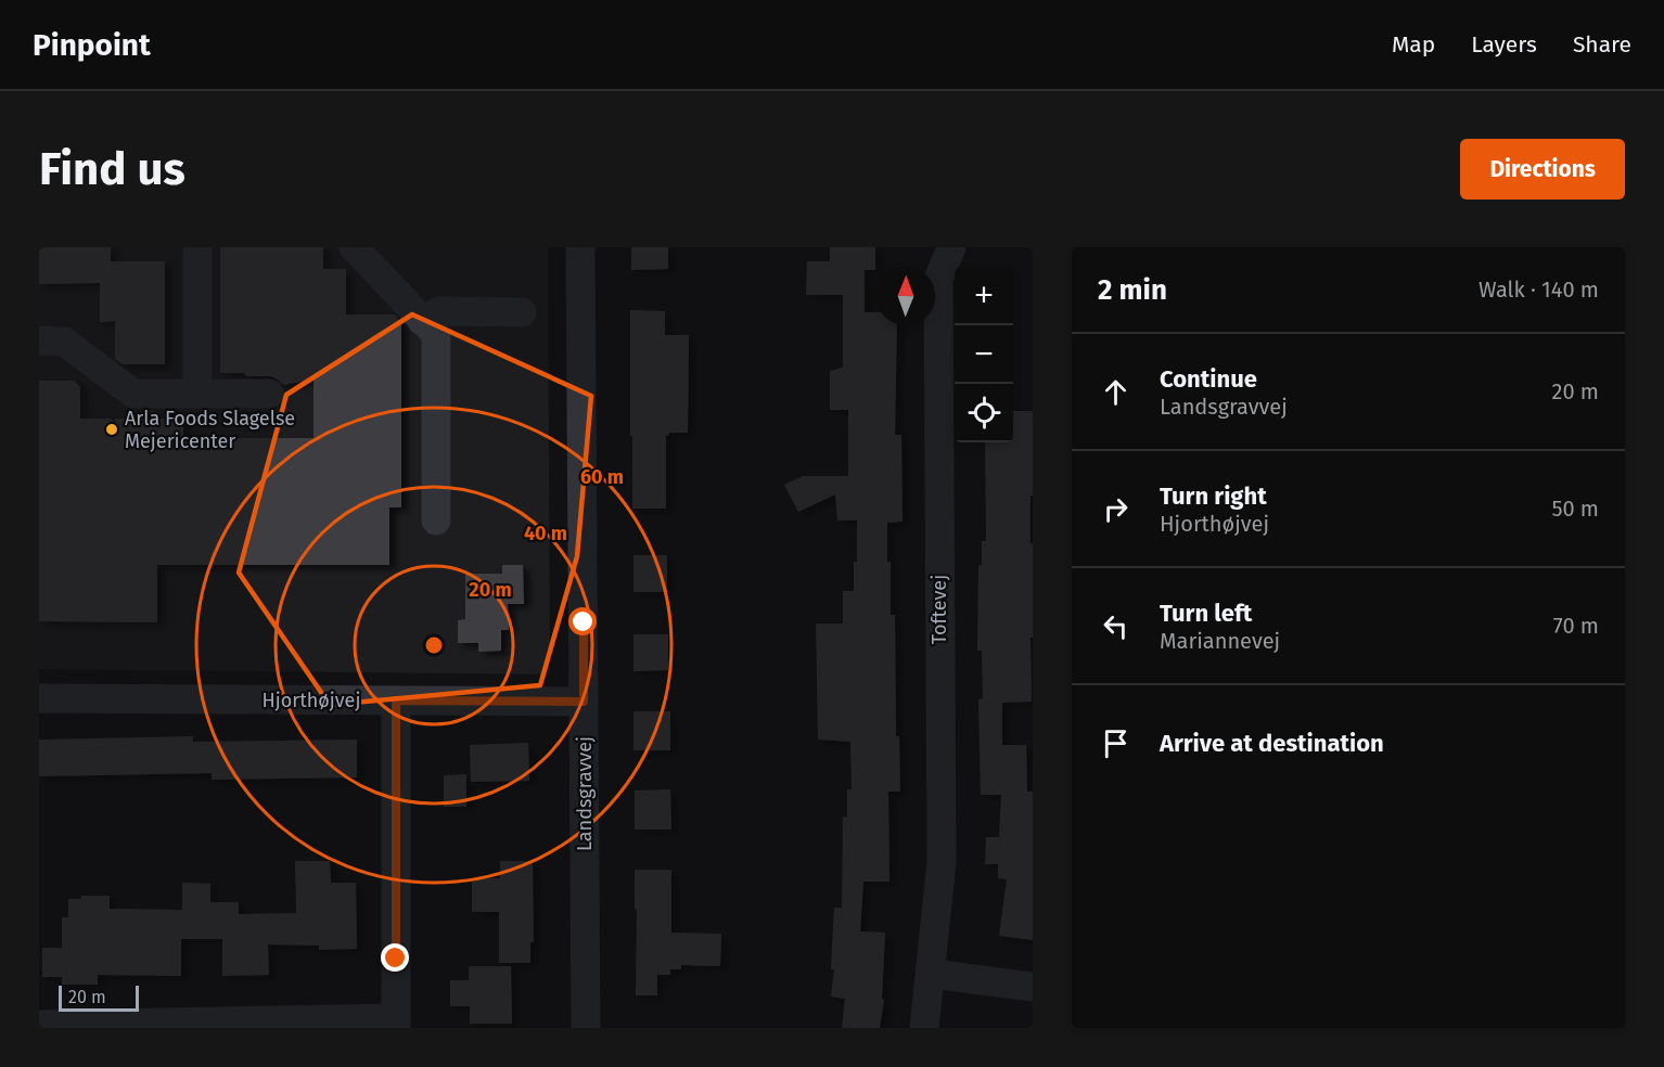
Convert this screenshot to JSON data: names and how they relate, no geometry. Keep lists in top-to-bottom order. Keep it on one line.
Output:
{"streets":{"street":["Toftevej","Hjorthøjvej","Landsgravvej"]},"crossings":[["Hjorthøjvej","Landsgravvej"]],"places":["Arla Foods Slagelse Mejericenter"],"scale_bar":"20 m","north":"top","page":{"header":"Pinpoint","nav":["Map","Layers","Share"],"buttons":"Directions","title":"Find us","heading":["2 min","Walk · 140 m"],"map_buttons":["+","−"],"list":[["Continue","Landsgravvej","20 m"],["Turn right","Hjorthøjvej","50 m"],["Turn left","Mariannevej","70 m"],"Arrive at destination"],"scale":"20 m"},"rings":["60 m","40 m","20 m"]}
